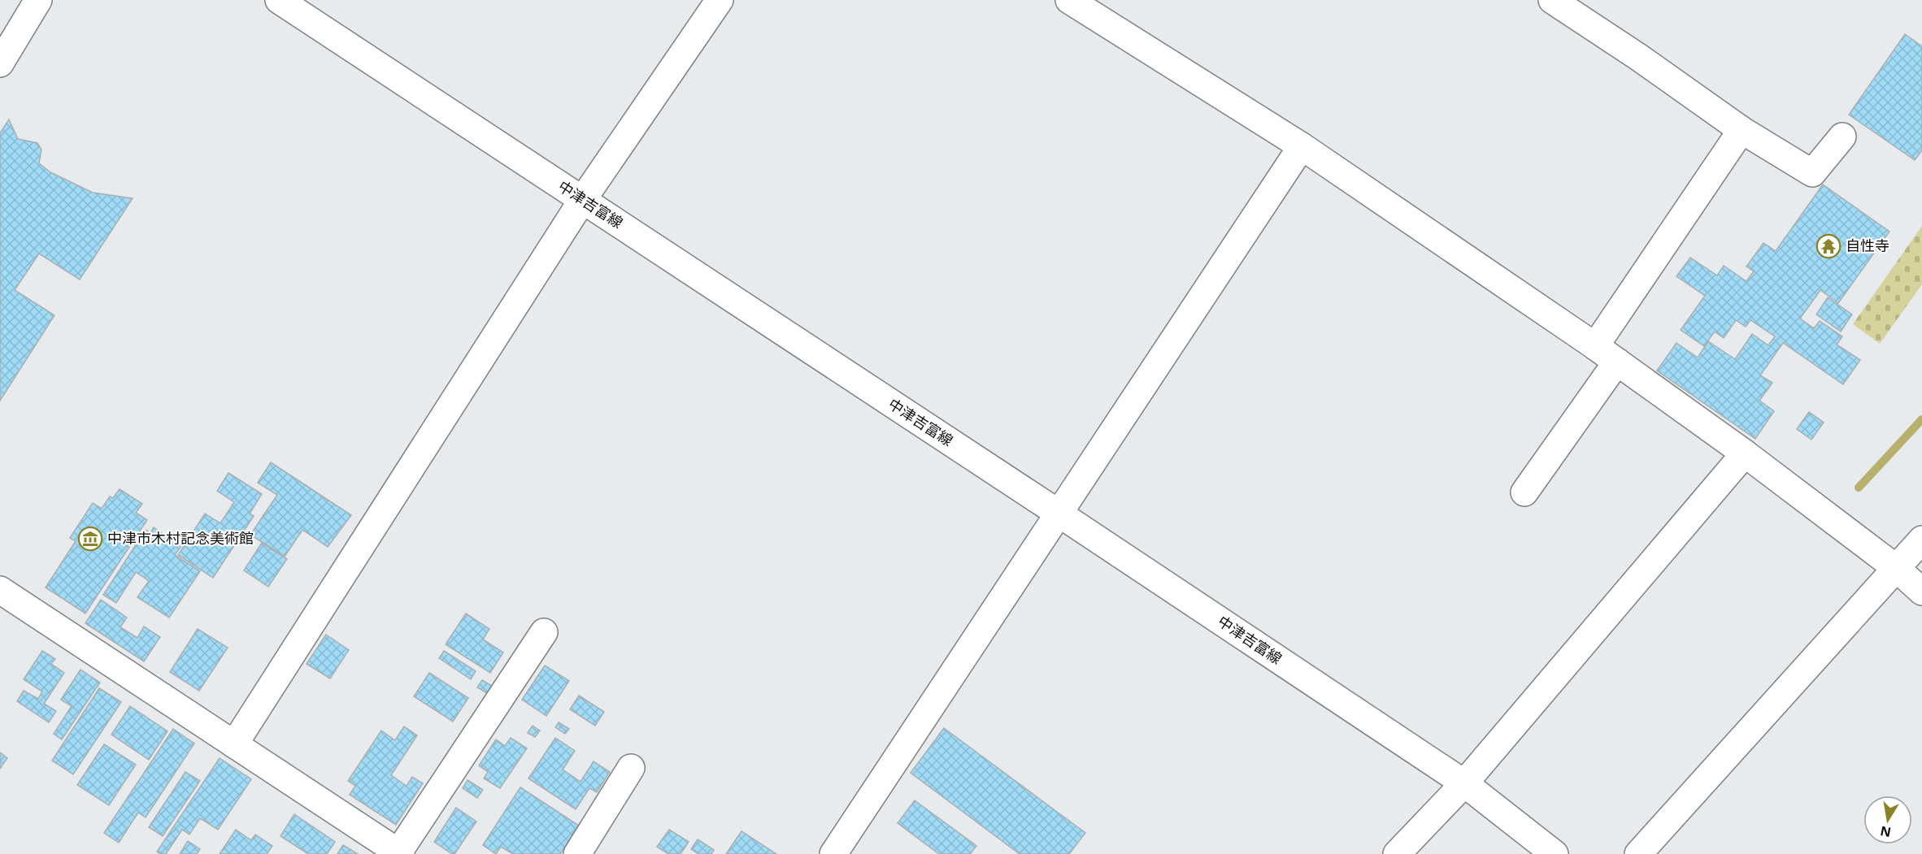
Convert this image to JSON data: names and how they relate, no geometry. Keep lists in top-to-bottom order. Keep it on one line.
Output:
{"streets":{"street":["中津吉富線"]},"places":{"temple":["自性寺"],"museum":["中津市木村記念美術館"]},"north":"bottom"}
